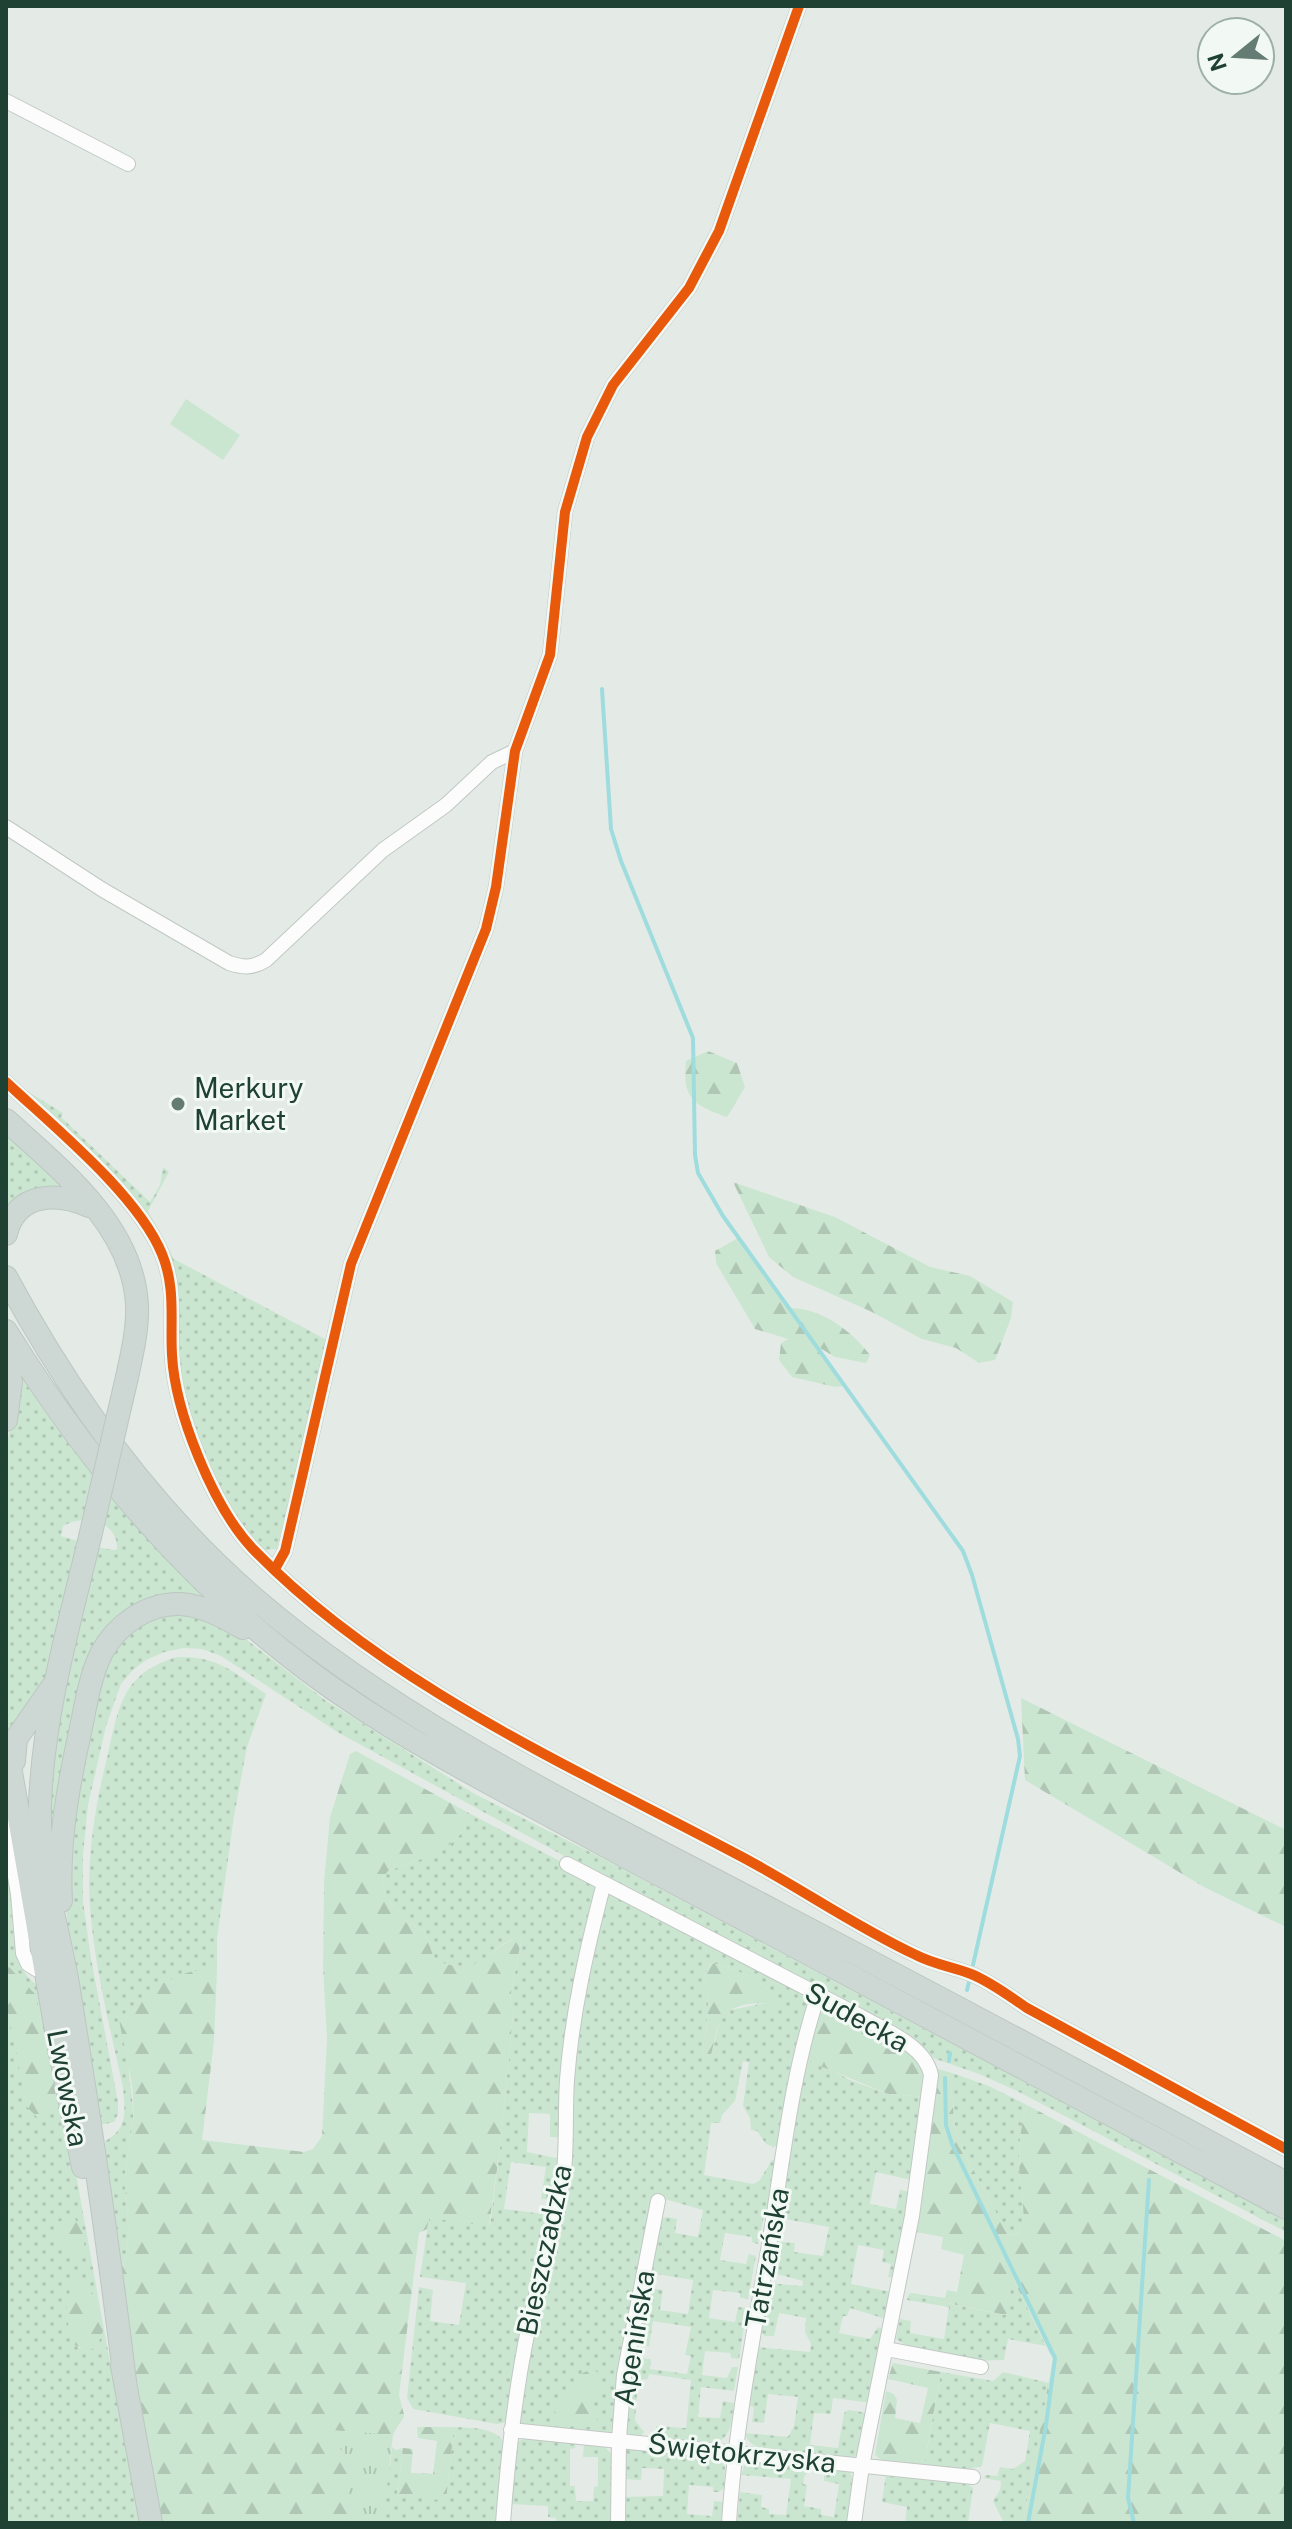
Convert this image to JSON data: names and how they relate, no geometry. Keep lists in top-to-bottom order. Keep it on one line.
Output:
{"streets":{"main road":["Lwowska"],"street":["Sudecka","Bieszczadzka","Tatrzańska","Apenińska","Świętokrzyska"]},"crossings":[["Sudecka","Bieszczadzka"],["Sudecka","Tatrzańska"],["Sudecka","Świętokrzyska"],["Bieszczadzka","Świętokrzyska"],["Tatrzańska","Świętokrzyska"],["Apenińska","Świętokrzyska"]],"places":["Merkury Market"],"north":"left"}
